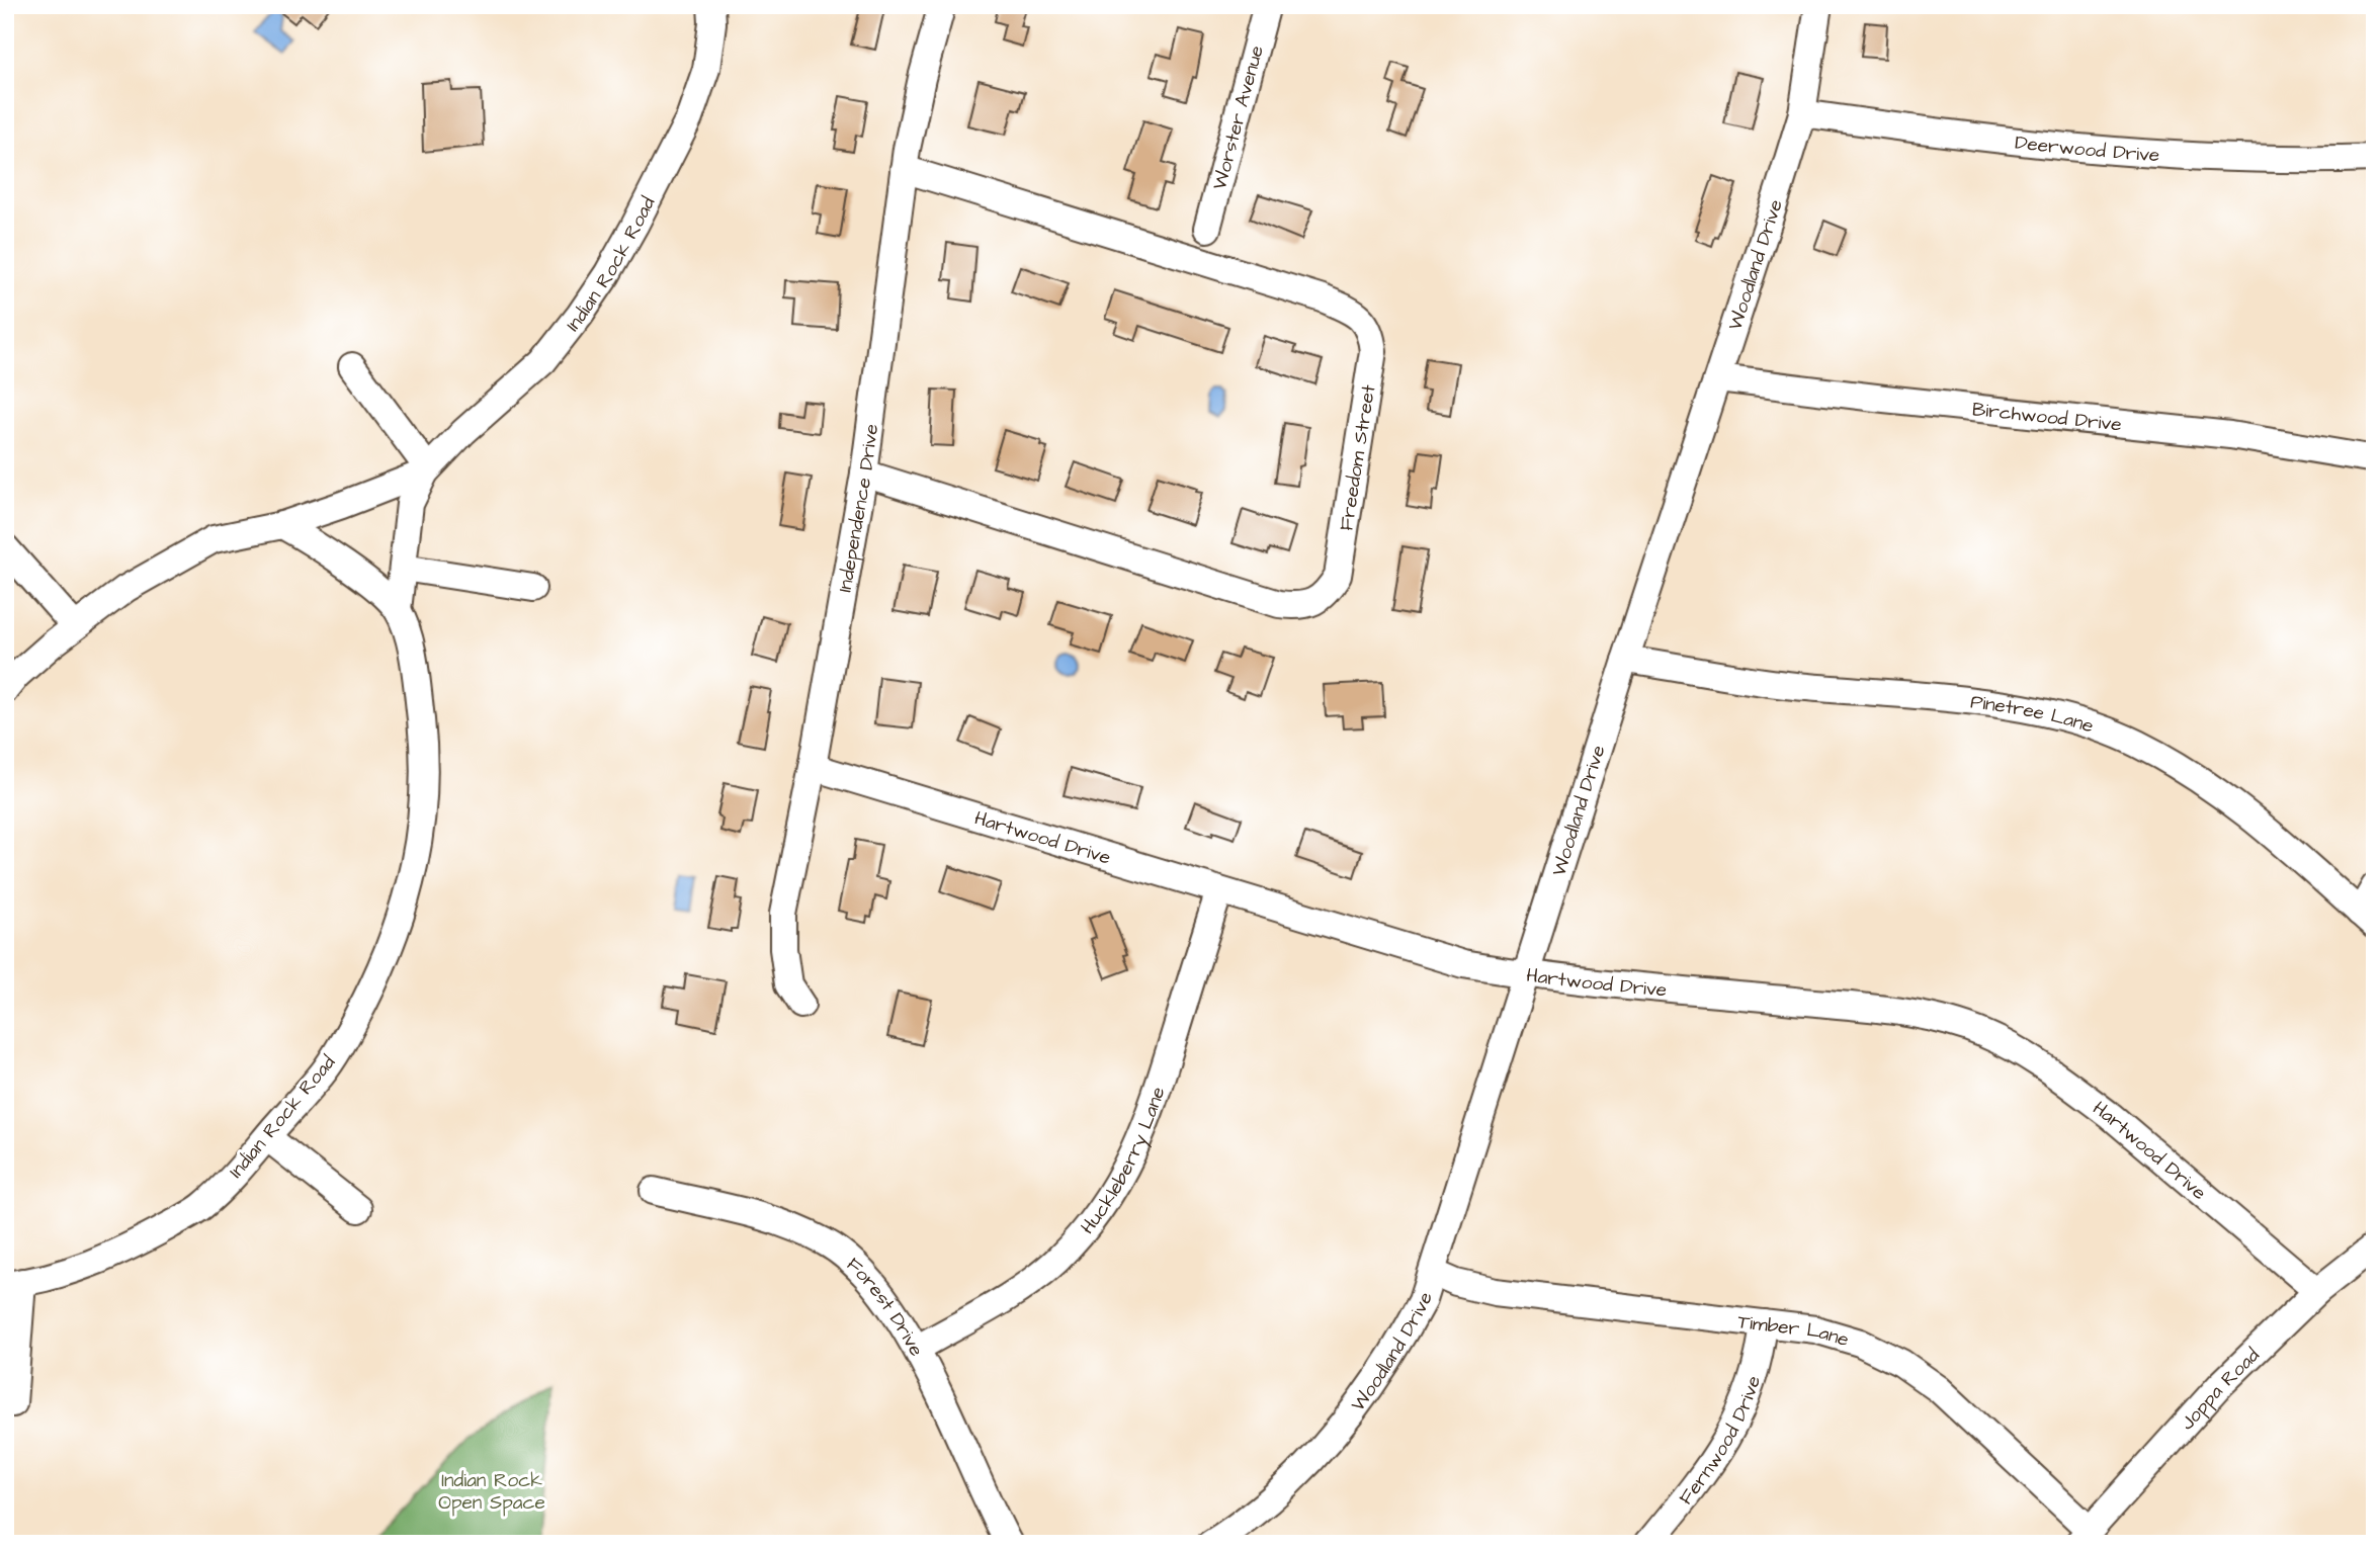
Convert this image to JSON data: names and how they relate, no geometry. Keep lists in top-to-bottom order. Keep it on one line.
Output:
{"streets":{"street":["Worster Avenue","Deerwood Drive","Indian Rock Road","Woodland Drive","Birchwood Drive","Freedom Street","Independence Drive","Pinetree Lane","Hartwood Drive","Huckleberry Lane","Forest Drive","Timber Lane","Joppa Road","Fernwood Drive"]},"crossings":[["Deerwood Drive","Woodland Drive"],["Woodland Drive","Birchwood Drive"],["Woodland Drive","Pinetree Lane"],["Woodland Drive","Hartwood Drive"],["Woodland Drive","Timber Lane"],["Freedom Street","Independence Drive"],["Independence Drive","Hartwood Drive"],["Hartwood Drive","Huckleberry Lane"],["Hartwood Drive","Joppa Road"],["Huckleberry Lane","Forest Drive"],["Timber Lane","Joppa Road"],["Timber Lane","Fernwood Drive"]],"parks":["Indian Rock Open Space"]}
